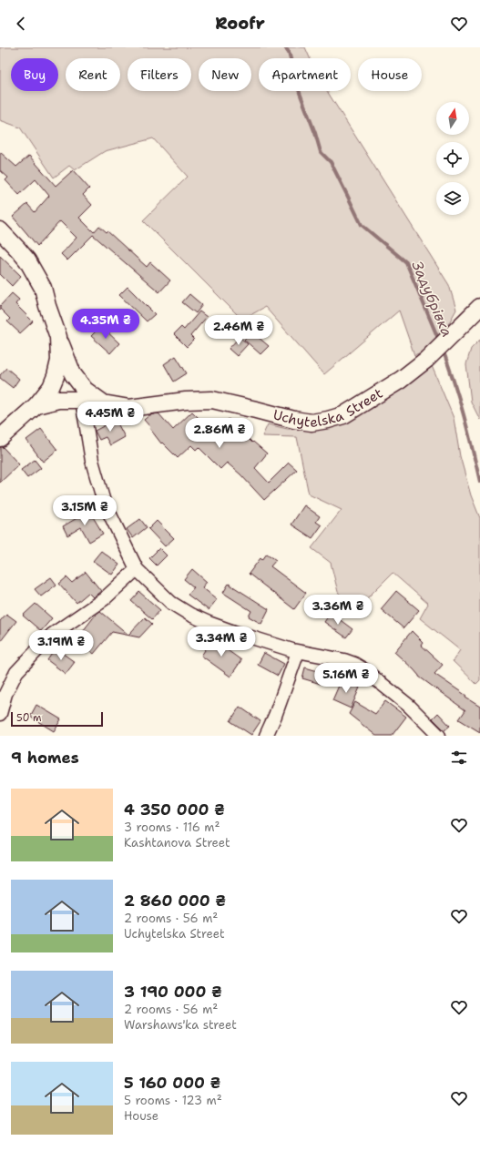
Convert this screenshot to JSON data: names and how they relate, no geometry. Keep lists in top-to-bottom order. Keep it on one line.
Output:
{"streets":{"main road":["Uchytelska Street"]},"water":["Задубрівка"],"scale_bar":"50 m","north":"top","page":{"header":"Roofr","chip":["Buy","Rent","Filters","New","Apartment","House"],"price":["4.35M ₴","2.46M ₴","4.45M ₴","2.86M ₴","3.15M ₴","3.36M ₴","3.34M ₴","3.19M ₴","5.16M ₴"],"scale":"50 m","heading":"9 homes","list":[{"name":"4 350 000 ₴","note":"3 rooms · 116 m² · Kashtanova Street"},{"name":"2 860 000 ₴","note":"2 rooms · 56 m² · Uchytelska Street"},{"name":"3 190 000 ₴","note":"2 rooms · 56 m² · Warshaws'ka street"},{"name":"5 160 000 ₴","note":"5 rooms · 123 m² · House"}]}}
